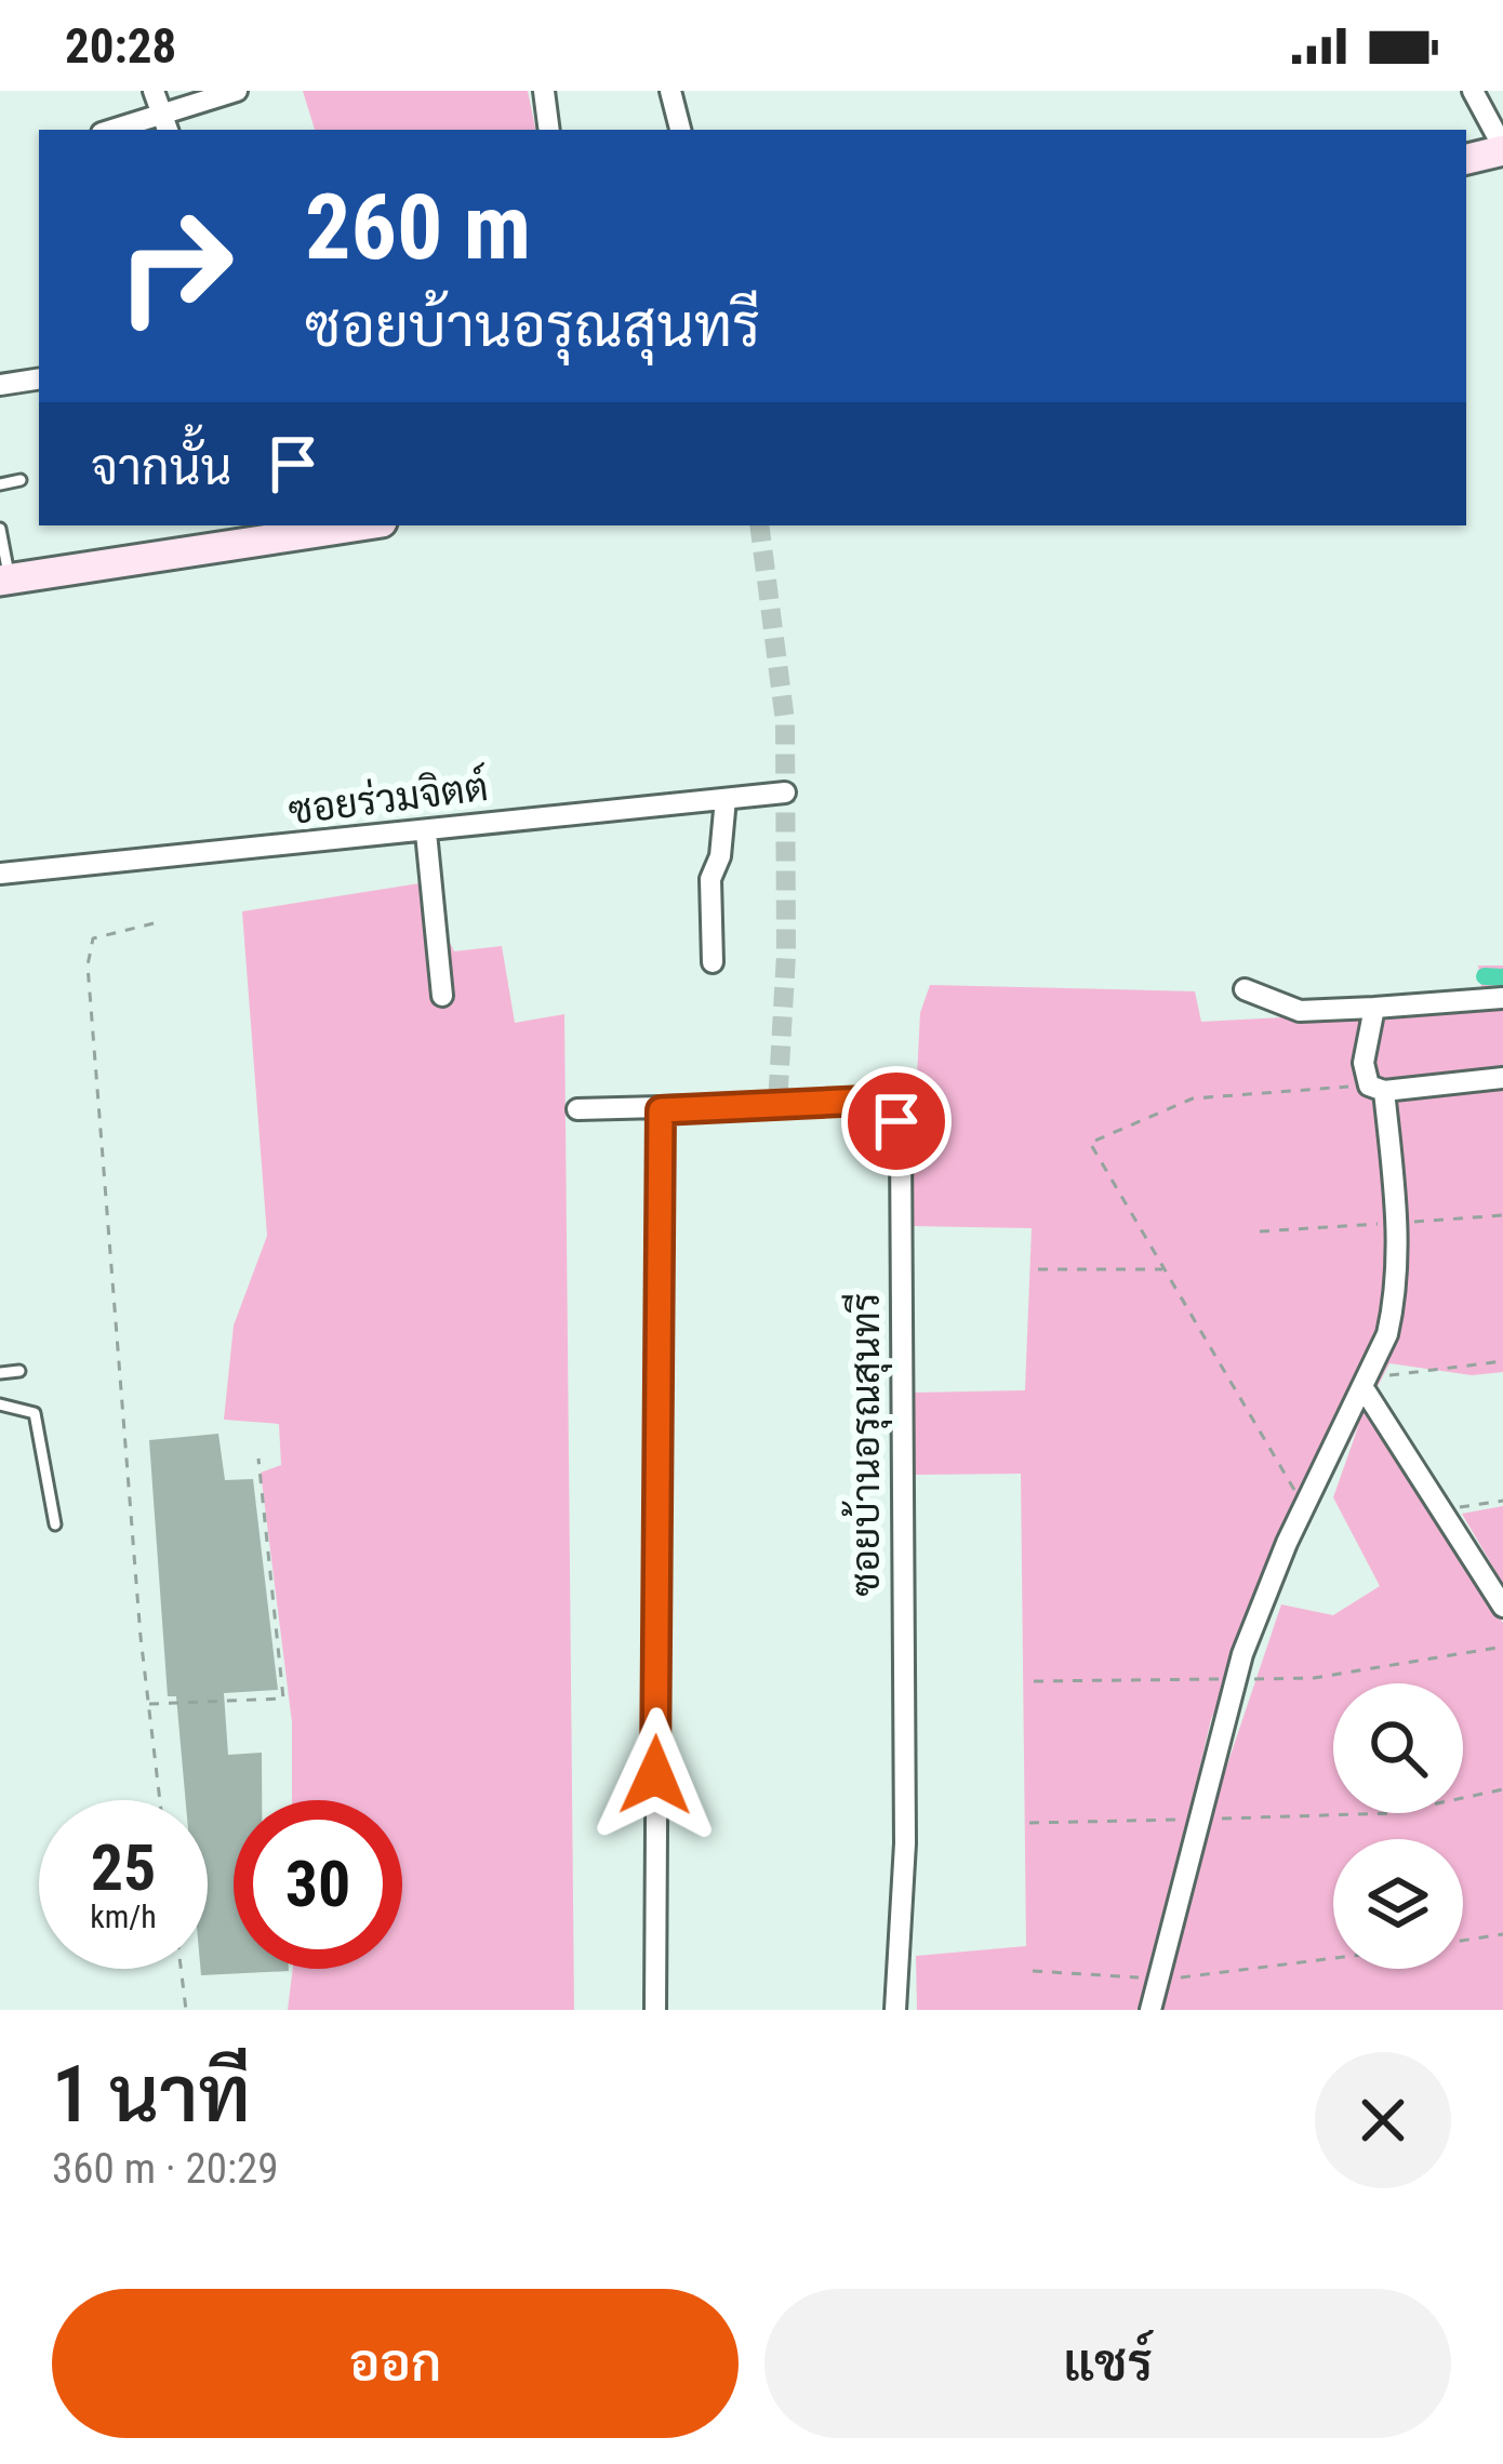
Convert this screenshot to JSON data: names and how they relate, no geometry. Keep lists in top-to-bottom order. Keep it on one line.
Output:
{"streets":{"street":["ซอยร่วมจิตต์","ซอยบ้านอรุณสุนทรี"]},"page":{"status":"20:28","turn":["260 m","ซอยบ้านอรุณสุนทรี"],"then":"จากนั้น","speed":"25 km/h","limit":"30","heading":["1 นาที","360 m · 20:29"],"buttons":["ออก","แชร์"]}}
